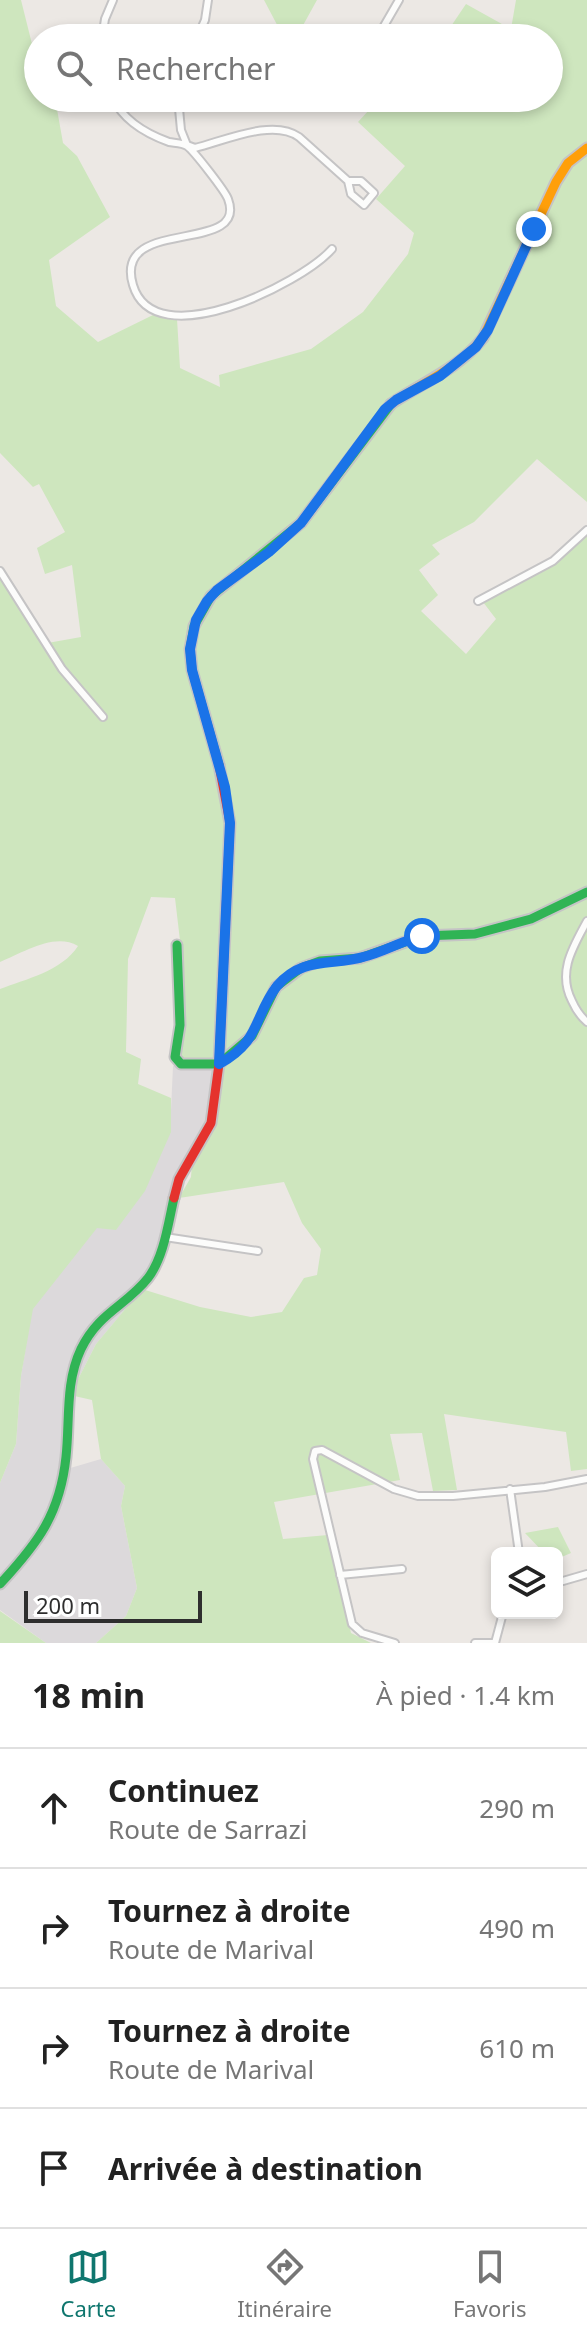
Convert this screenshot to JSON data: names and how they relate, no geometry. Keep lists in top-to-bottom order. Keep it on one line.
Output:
{"scale_bar":"200 m","page":{"search":"Rechercher","scale":"200 m","heading":["18 min","À pied · 1.4 km"],"list":[["Continuez","Route de Sarrazi","290 m"],["Tournez à droite","Route de Marival","490 m"],["Tournez à droite","Route de Marival","610 m"],"Arrivée à destination"],"nav":["Carte","Itinéraire","Favoris"]}}
